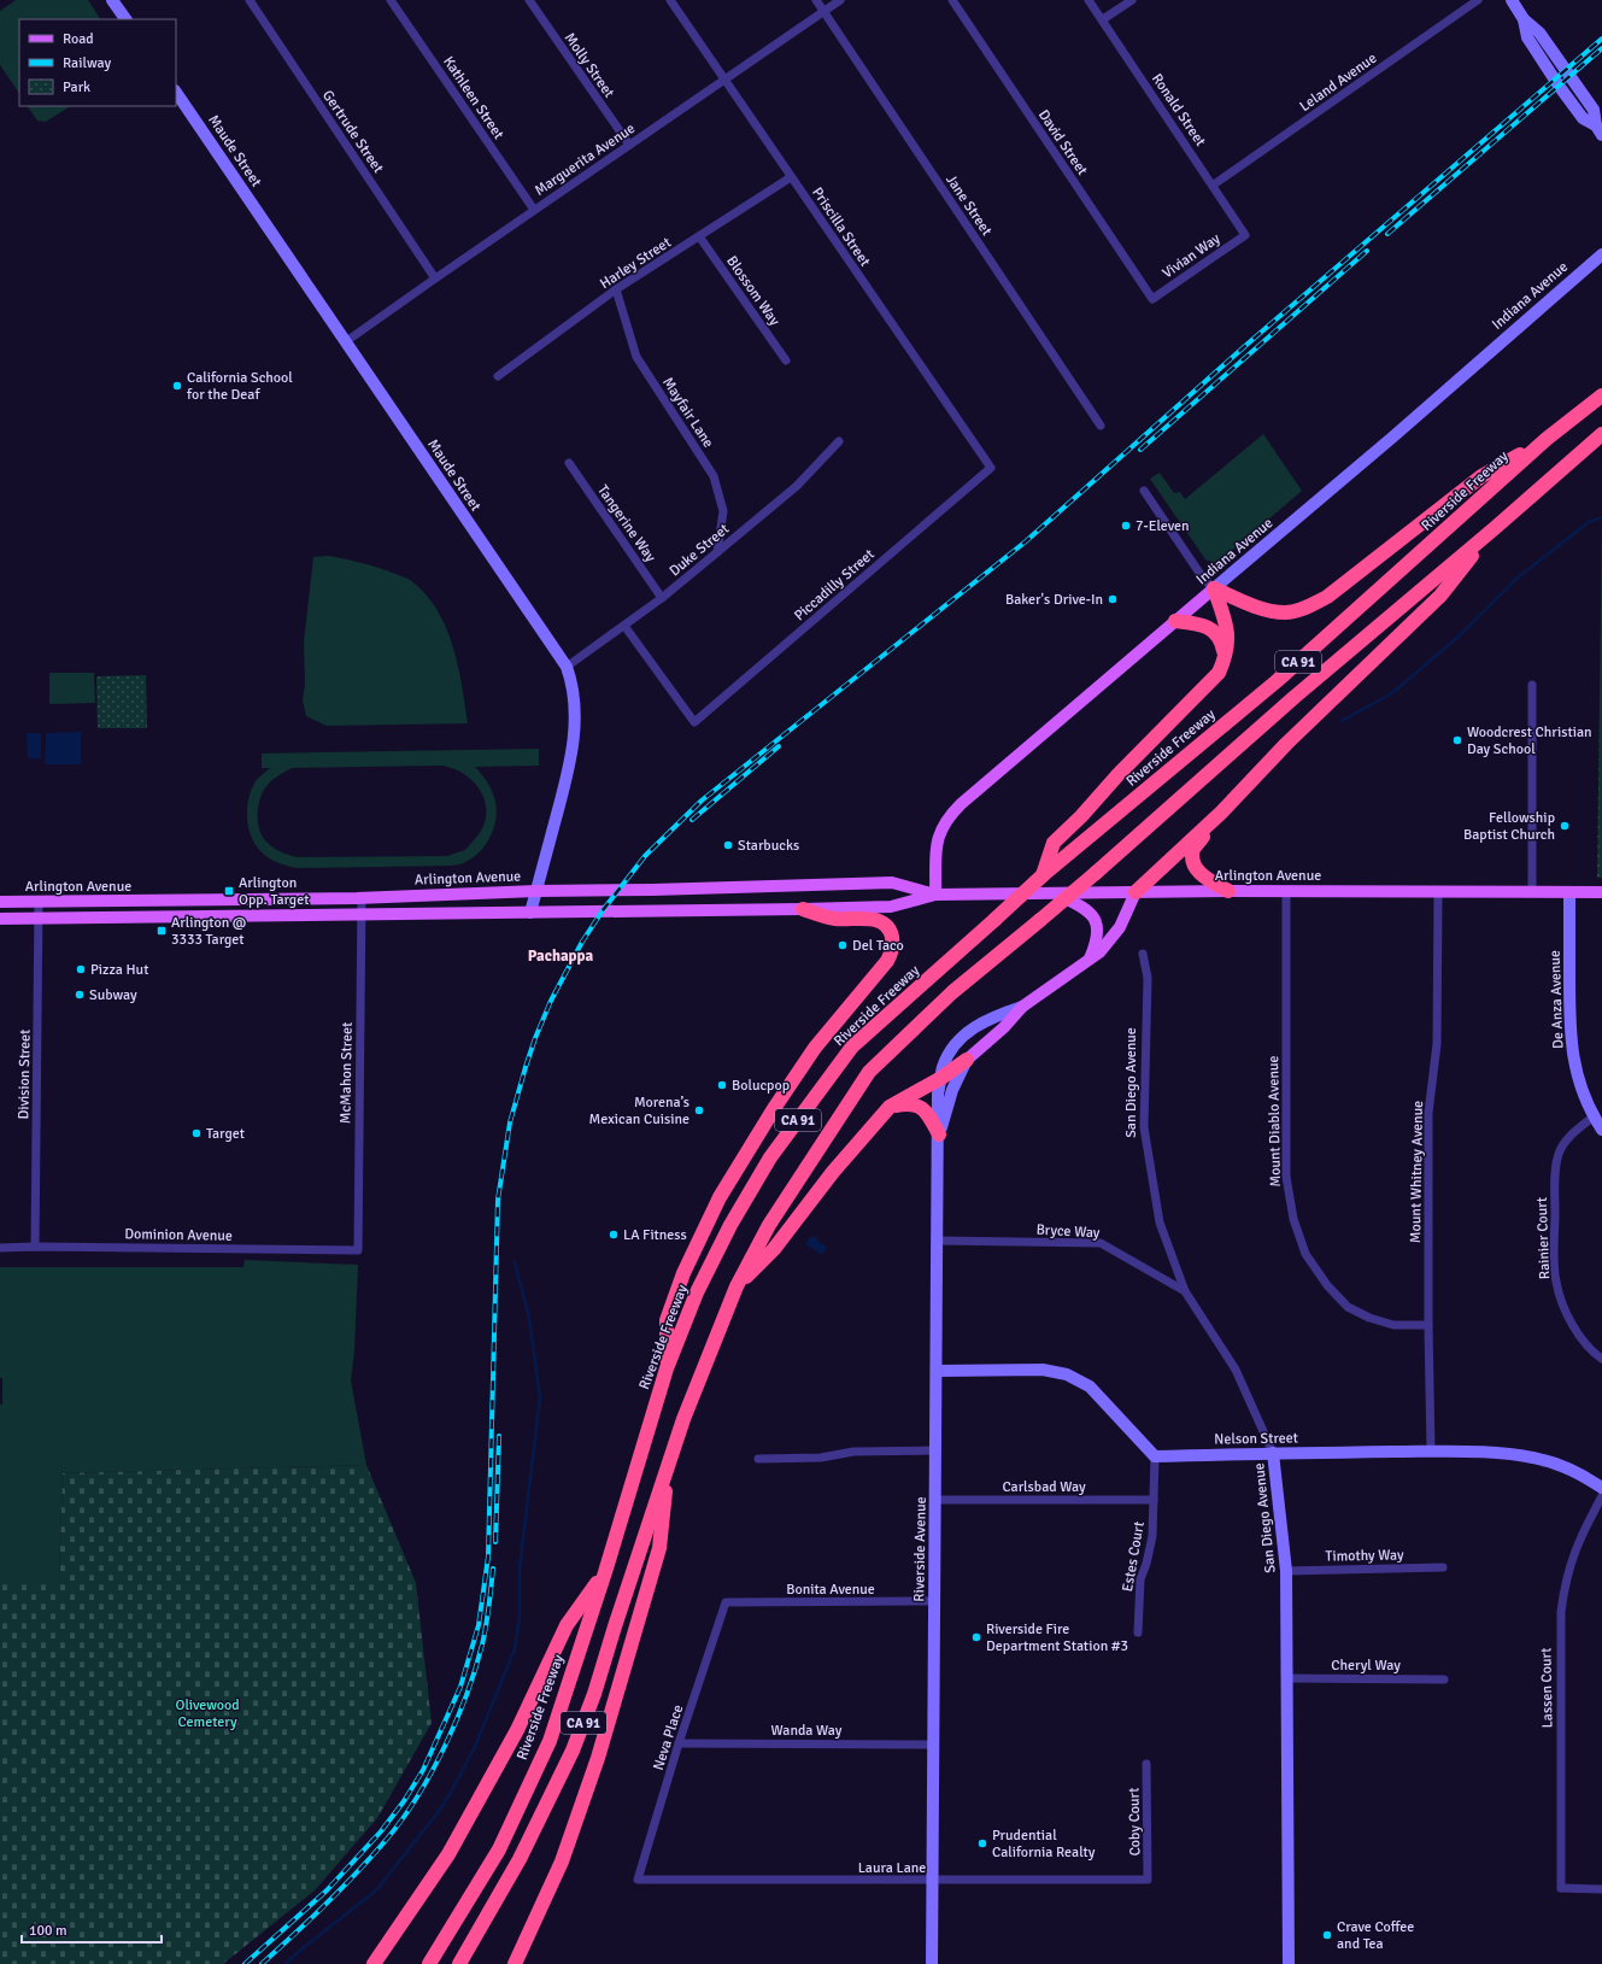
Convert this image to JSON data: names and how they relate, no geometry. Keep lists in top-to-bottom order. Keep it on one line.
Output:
{"streets":{"highway":["Riverside Freeway","CA 91"],"main road":["Indiana Avenue","Arlington Avenue","Riverside Avenue"],"street":["Molly Street","Leland Avenue","Kathleen Street","Ronald Street","Gertrude Street","David Street","Maude Street","Marguerita Avenue","Jane Street","Priscilla Street","Vivian Way","Harley Street","Blossom Way","Mayfair Lane","Tangerine Way","Duke Street","Piccadilly Street","De Anza Avenue","McMahon Street","Division Street","San Diego Avenue","Mount Diablo Avenue","Mount Whitney Avenue","Bryce Way","Dominion Avenue","Rainier Court","Nelson Street","Carlsbad Way","Timothy Way","Estes Court","Bonita Avenue","Cheryl Way","Lassen Court","Wanda Way","Neva Place","Coby Court","Laura Lane"]},"crossings":[["Molly Street","Marguerita Avenue"],["Leland Avenue","Ronald Street"],["Kathleen Street","Marguerita Avenue"],["Ronald Street","Vivian Way"],["Gertrude Street","Marguerita Avenue"],["David Street","Vivian Way"],["Maude Street","Marguerita Avenue"],["Maude Street","Duke Street"],["Maude Street","Arlington Avenue"],["Marguerita Avenue","Jane Street"],["Marguerita Avenue","Priscilla Street"],["Priscilla Street","Harley Street"],["Priscilla Street","Piccadilly Street"],["Harley Street","Blossom Way"],["Harley Street","Mayfair Lane"],["Indiana Avenue","Arlington Avenue"],["Mayfair Lane","Duke Street"],["Tangerine Way","Duke Street"],["Duke Street","Piccadilly Street"],["Arlington Avenue","De Anza Avenue"],["Arlington Avenue","McMahon Street"],["Arlington Avenue","Division Street"],["Arlington Avenue","Mount Diablo Avenue"],["Arlington Avenue","Mount Whitney Avenue"],["Arlington Avenue","Riverside Avenue"],["De Anza Avenue","Rainier Court"],["McMahon Street","Dominion Avenue"],["Division Street","Dominion Avenue"],["San Diego Avenue","Bryce Way"],["San Diego Avenue","Nelson Street"],["San Diego Avenue","Timothy Way"],["San Diego Avenue","Cheryl Way"],["Mount Diablo Avenue","Mount Whitney Avenue"],["Mount Whitney Avenue","Nelson Street"],["Bryce Way","Riverside Avenue"],["Nelson Street","Estes Court"],["Carlsbad Way","Riverside Avenue"],["Carlsbad Way","Estes Court"],["Riverside Avenue","Bonita Avenue"],["Riverside Avenue","Wanda Way"],["Riverside Avenue","Laura Lane"],["Bonita Avenue","Neva Place"],["Wanda Way","Neva Place"],["Neva Place","Laura Lane"],["Coby Court","Laura Lane"]],"districts":["Pachappa"],"parks":["Olivewood Cemetery"],"places":{"other":["California School for the Deaf","7-Eleven","Baker's Drive-In","Woodcrest Christian Day School","Fellowship Baptist Church","Starbucks","Del Taco","Pizza Hut","Subway","Bolucpop","Morena’s Mexican Cuisine","Target","LA Fitness","Riverside Fire Department Station #3","Prudential California Realty","Crave Coffee and Tea"],"transit":["Arlington Opp. Target","Arlington @ 3333 Target"]},"legend":["Road","Railway","Park"],"scale_bar":"100 m"}
